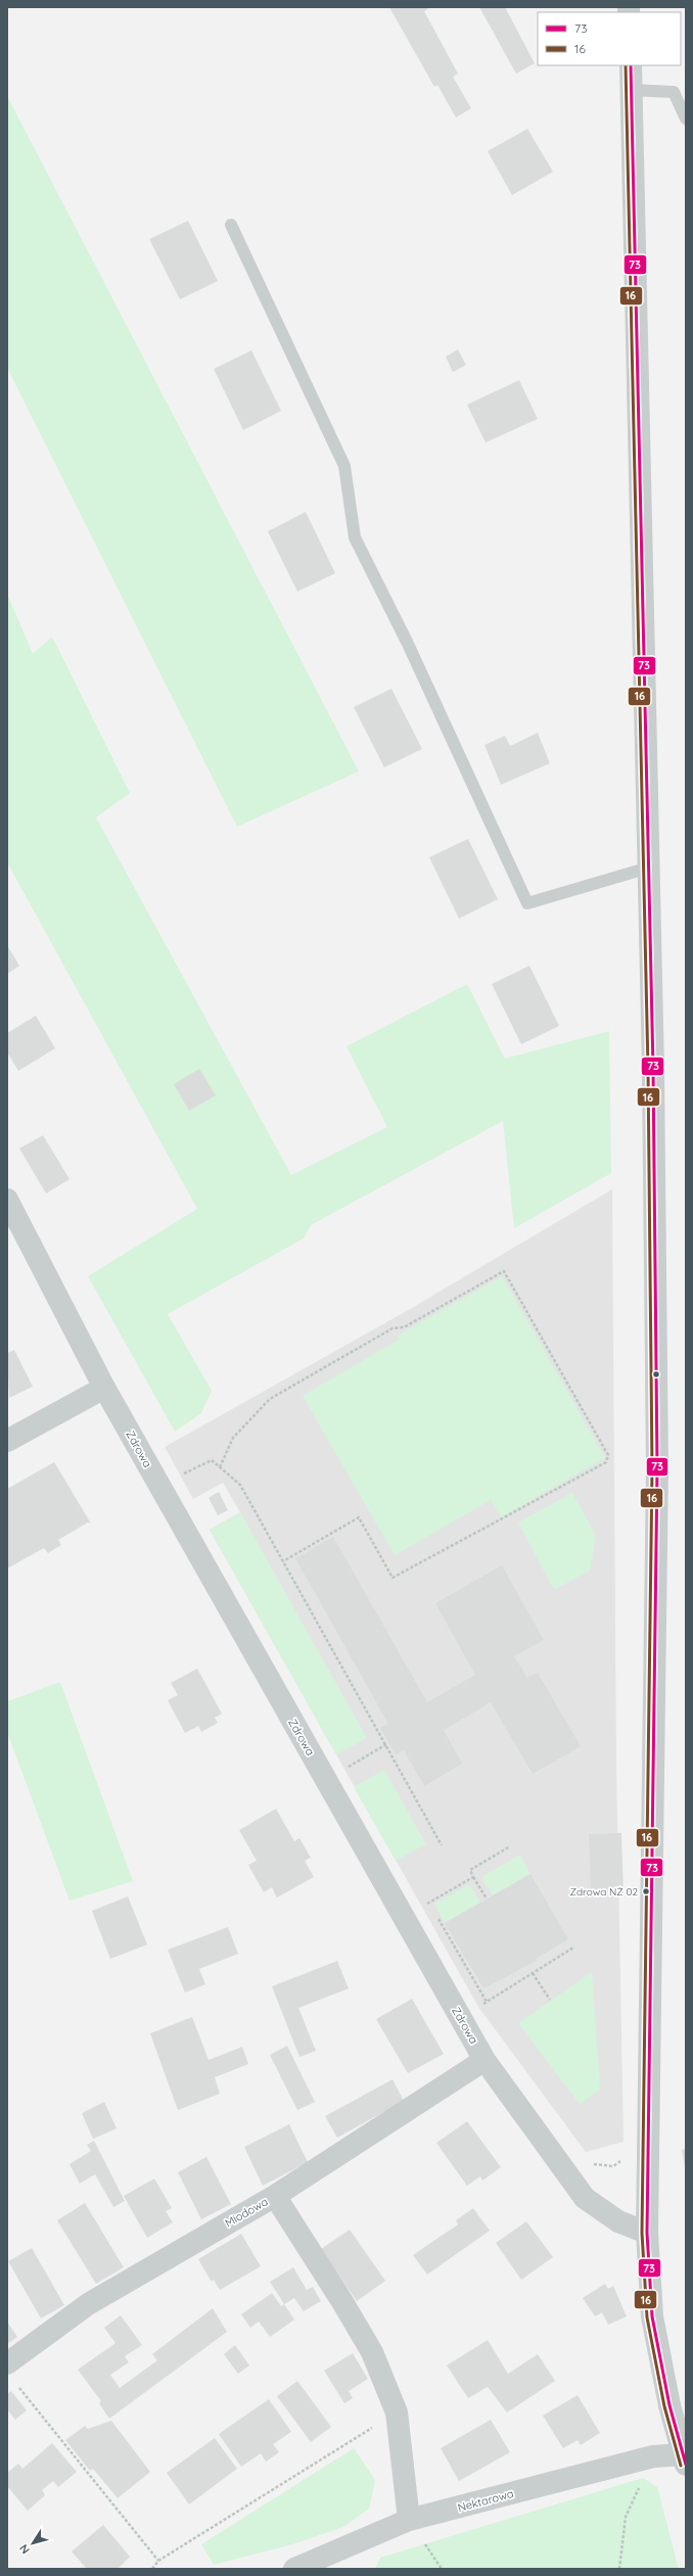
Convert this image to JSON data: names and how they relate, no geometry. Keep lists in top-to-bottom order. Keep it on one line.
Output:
{"streets":{"street":["Zdrowa","Miodowa","Nektarowa"]},"crossings":[["Zdrowa","Miodowa"]],"places":["Zdrowa NŻ 02"],"lines":["transit line 73","transit line 16"],"legend":["73","16"],"north":"bottom left"}
